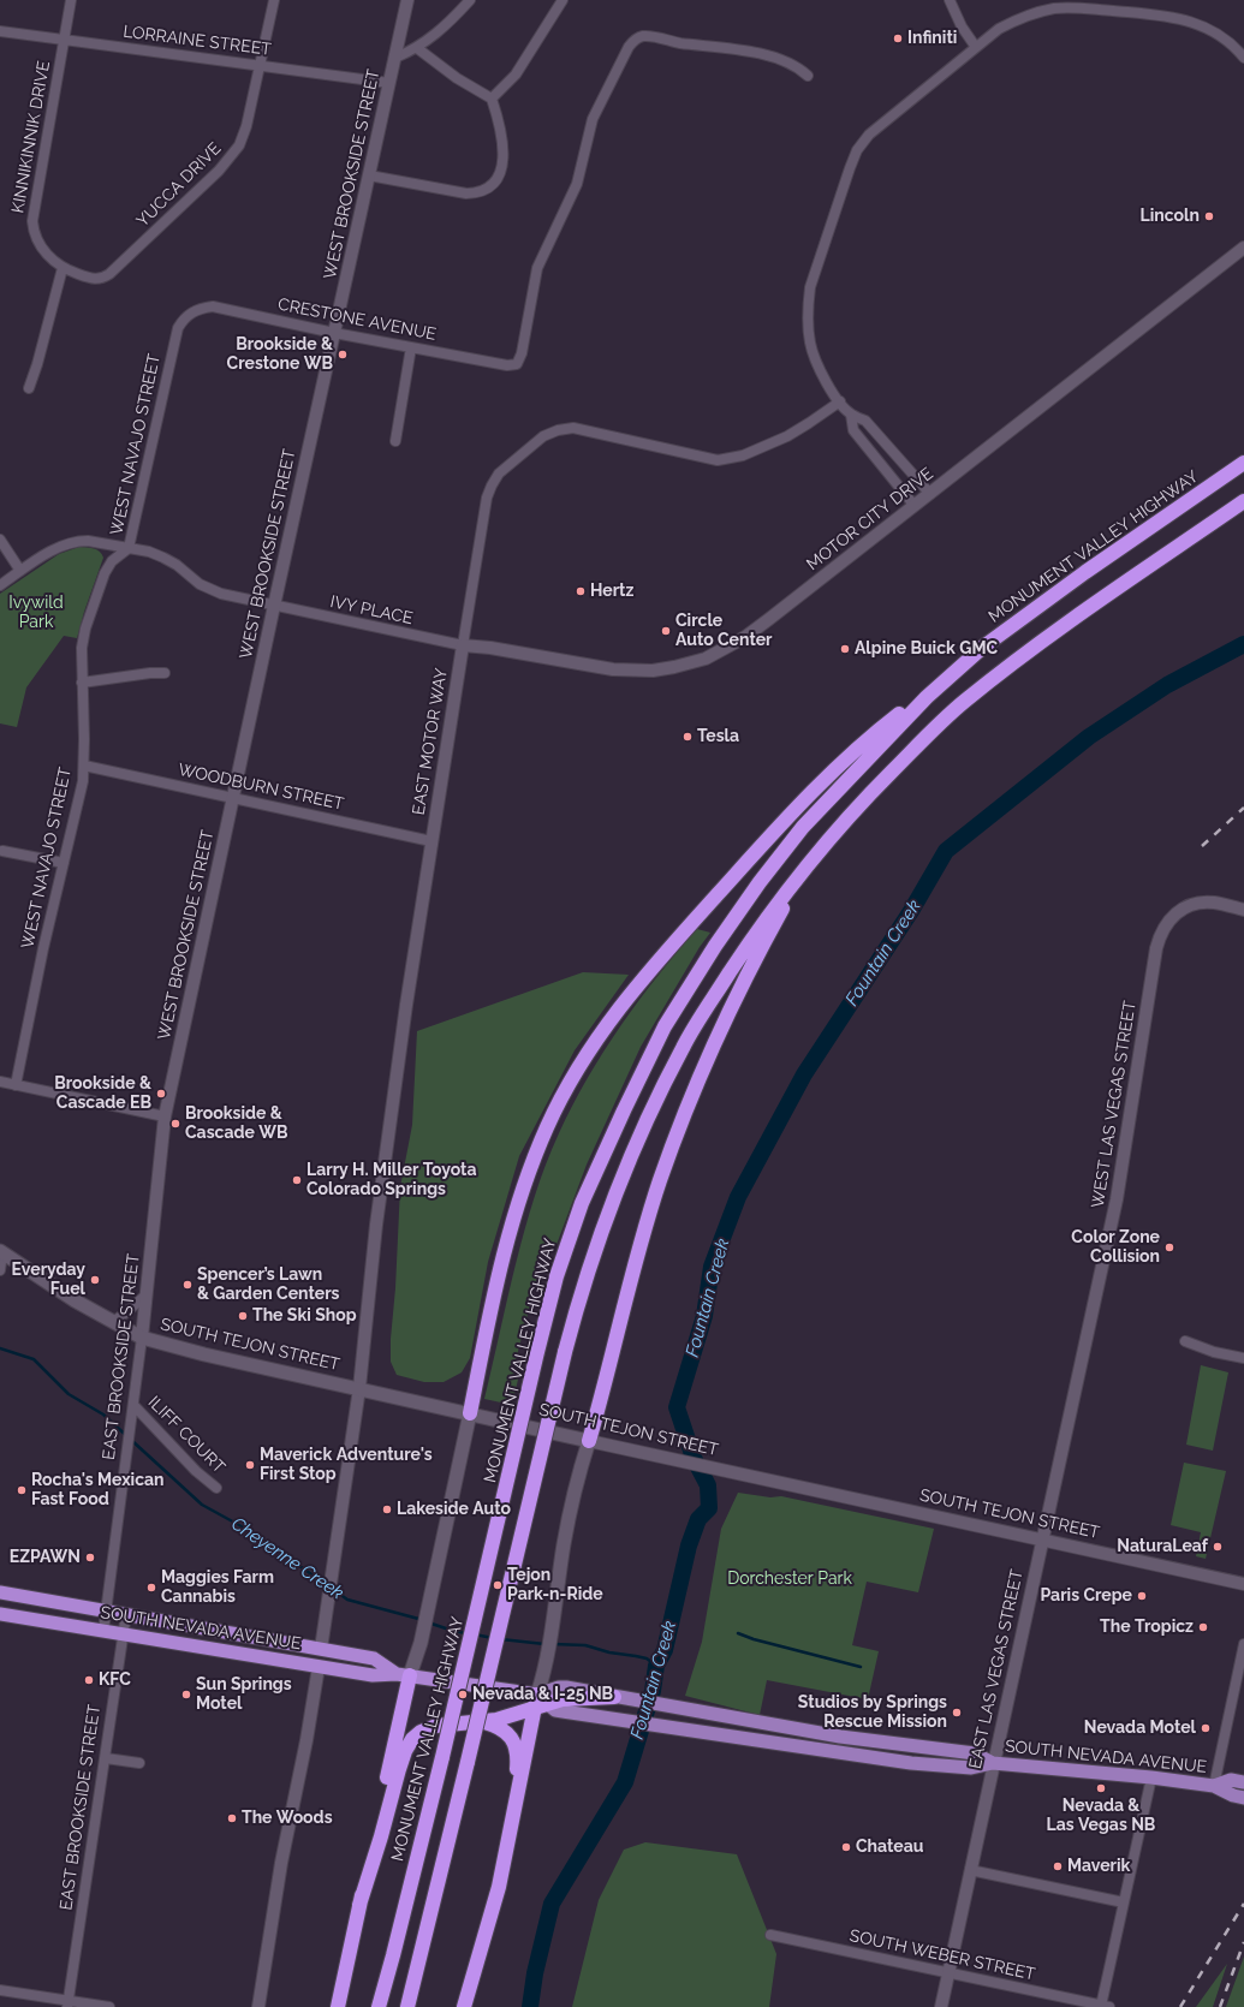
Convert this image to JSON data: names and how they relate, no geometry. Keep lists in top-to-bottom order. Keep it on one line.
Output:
{"streets":{"highway":["MONUMENT VALLEY HIGHWAY","SOUTH NEVADA AVENUE"],"main road":["SOUTH TEJON STREET"],"street":["LORRAINE STREET","KINNIKINNIK DRIVE","WEST BROOKSIDE STREET","YUCCA DRIVE","CRESTONE AVENUE","WEST NAVAJO STREET","MOTOR CITY DRIVE","IVY PLACE","EAST MOTOR WAY","WOODBURN STREET","WEST LAS VEGAS STREET","EAST BROOKSIDE STREET","ILIFF COURT","EAST LAS VEGAS STREET","SOUTH WEBER STREET"]},"crossings":[["LORRAINE STREET","KINNIKINNIK DRIVE"],["LORRAINE STREET","WEST BROOKSIDE STREET"],["LORRAINE STREET","YUCCA DRIVE"],["KINNIKINNIK DRIVE","YUCCA DRIVE"],["WEST BROOKSIDE STREET","CRESTONE AVENUE"],["WEST BROOKSIDE STREET","IVY PLACE"],["WEST BROOKSIDE STREET","WOODBURN STREET"],["WEST BROOKSIDE STREET","EAST BROOKSIDE STREET"],["CRESTONE AVENUE","WEST NAVAJO STREET"],["WEST NAVAJO STREET","IVY PLACE"],["WEST NAVAJO STREET","WOODBURN STREET"],["MOTOR CITY DRIVE","IVY PLACE"],["MOTOR CITY DRIVE","EAST MOTOR WAY"],["IVY PLACE","EAST MOTOR WAY"],["EAST MOTOR WAY","WOODBURN STREET"],["EAST MOTOR WAY","SOUTH TEJON STREET"],["EAST MOTOR WAY","SOUTH NEVADA AVENUE"],["WEST LAS VEGAS STREET","EAST LAS VEGAS STREET"],["SOUTH TEJON STREET","EAST BROOKSIDE STREET"],["SOUTH TEJON STREET","EAST LAS VEGAS STREET"],["EAST BROOKSIDE STREET","ILIFF COURT"],["EAST BROOKSIDE STREET","SOUTH NEVADA AVENUE"],["SOUTH NEVADA AVENUE","EAST LAS VEGAS STREET"],["EAST LAS VEGAS STREET","SOUTH WEBER STREET"]],"water":["Fountain Creek","Cheyenne Creek"],"parks":["Ivywild Park","Dorchester Park"],"places":["Infiniti","Lincoln","Brookside & Crestone WB","Hertz","Circle Auto Center","Alpine Buick GMC","Tesla","Brookside & Cascade EB","Brookside & Cascade WB","Larry H. Miller Toyota Colorado Springs","Color Zone Collision","Everyday Fuel","Spencer’s Lawn & Garden Centers","The Ski Shop","Maverick Adventure's First Stop","Rocha's Mexican Fast Food","Lakeside Auto","NaturaLeaf","EZPAWN","Tejon Park-n-Ride","Maggies Farm Cannabis","Paris Crepe","The Tropicz","KFC","Sun Springs Motel","Nevada & I-25 NB","Studios by Springs Rescue Mission","Nevada Motel","Nevada & Las Vegas NB","The Woods","Chateau","Maverik"]}
